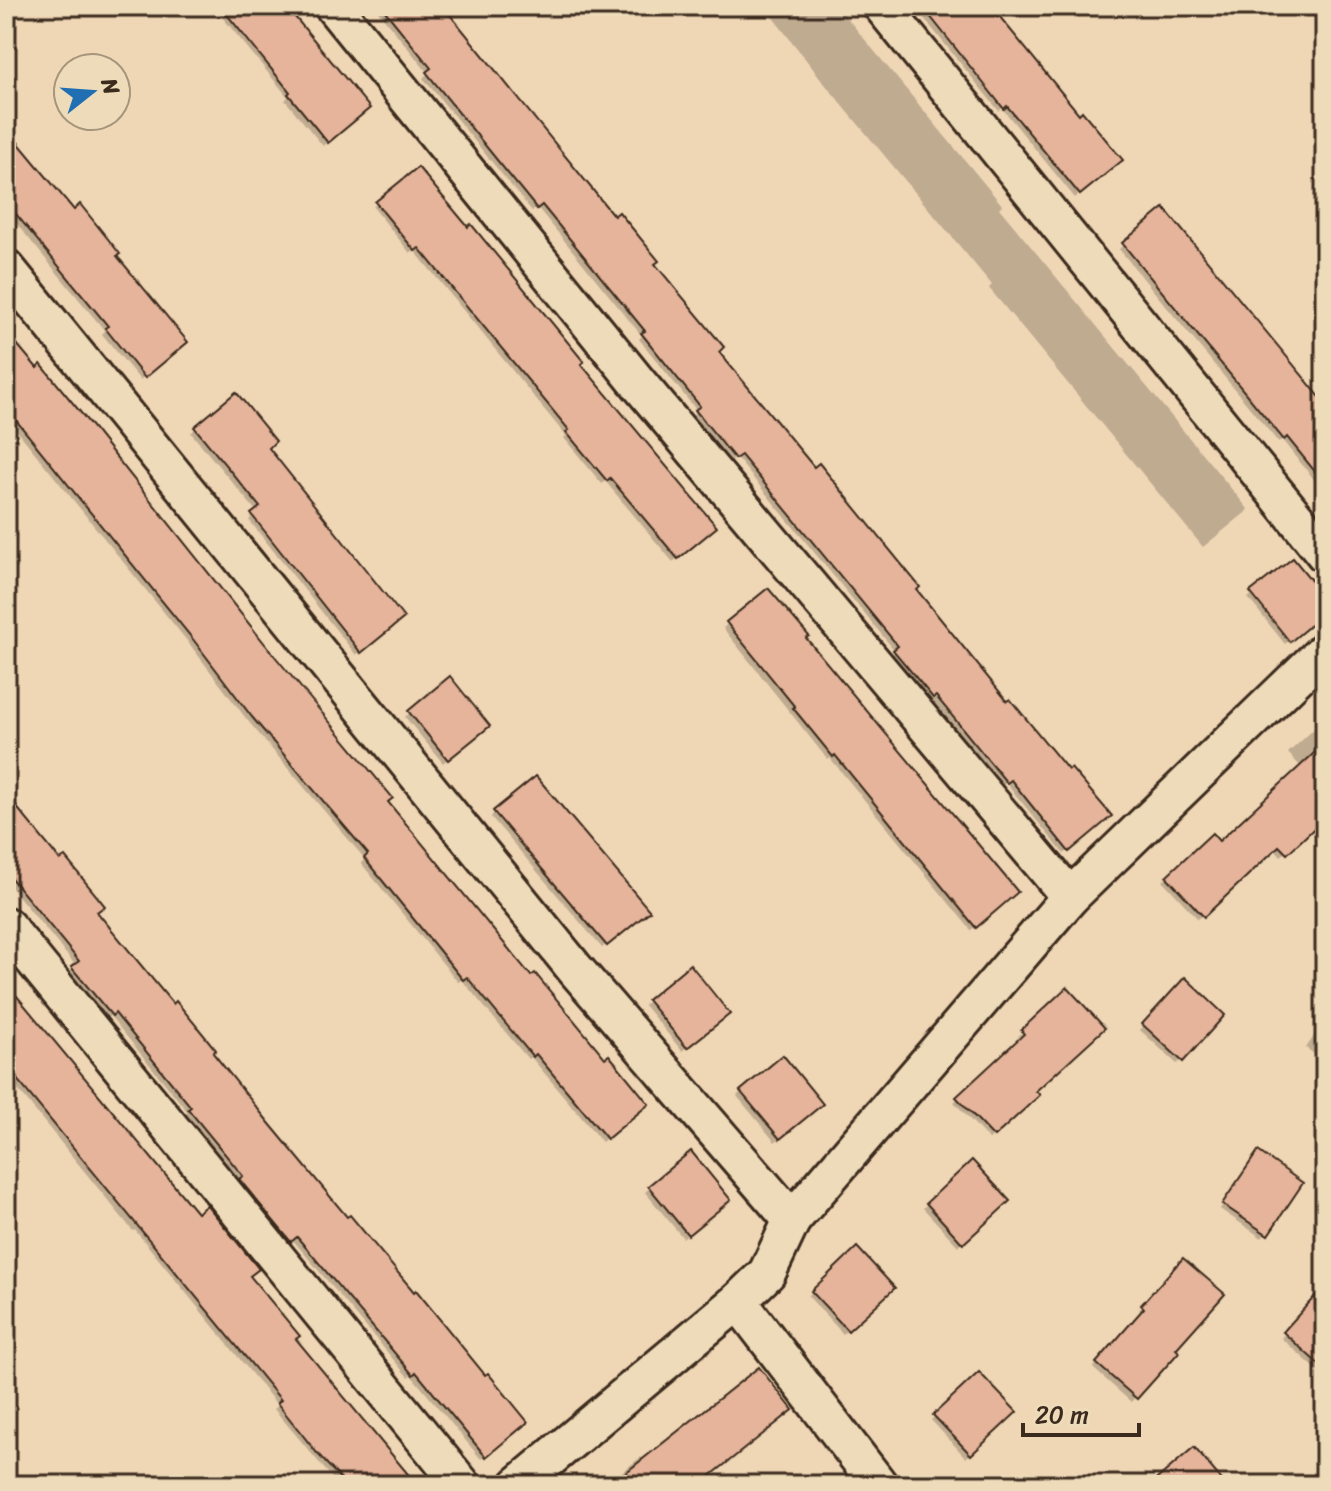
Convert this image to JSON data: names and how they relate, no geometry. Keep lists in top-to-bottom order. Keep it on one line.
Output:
{"scale_bar":"20 m","north":"right"}
